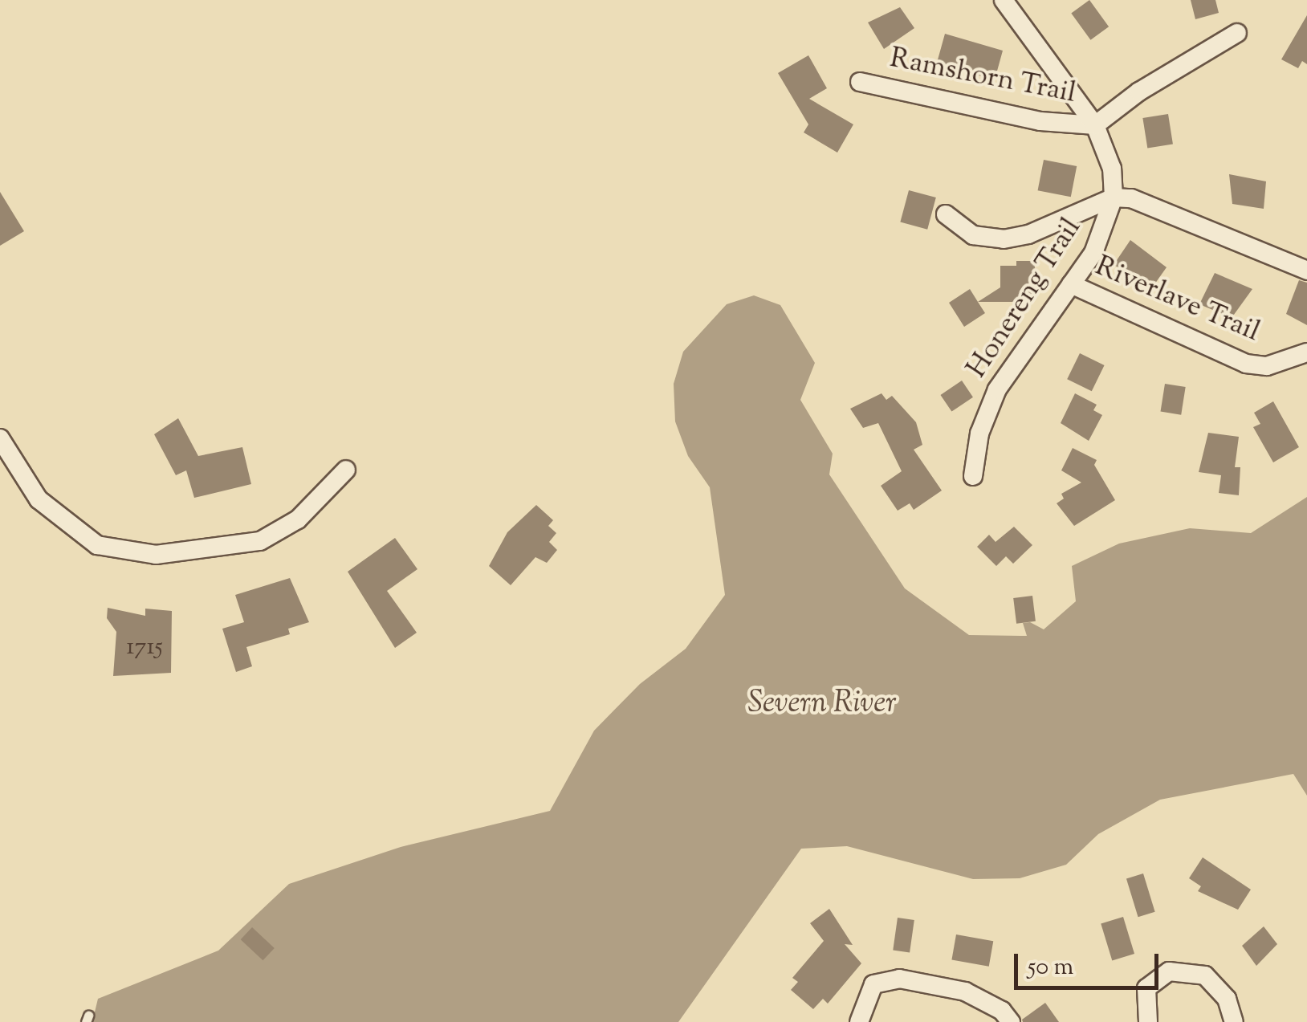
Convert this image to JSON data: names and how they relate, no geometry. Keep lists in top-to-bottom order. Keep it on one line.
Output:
{"streets":{"street":["Ramshorn Trail","Honereng Trail","Riverlave Trail"]},"crossings":[["Honereng Trail","Riverlave Trail"]],"water":["Severn River"],"house_numbers":["1715"],"scale_bar":"50 m"}
